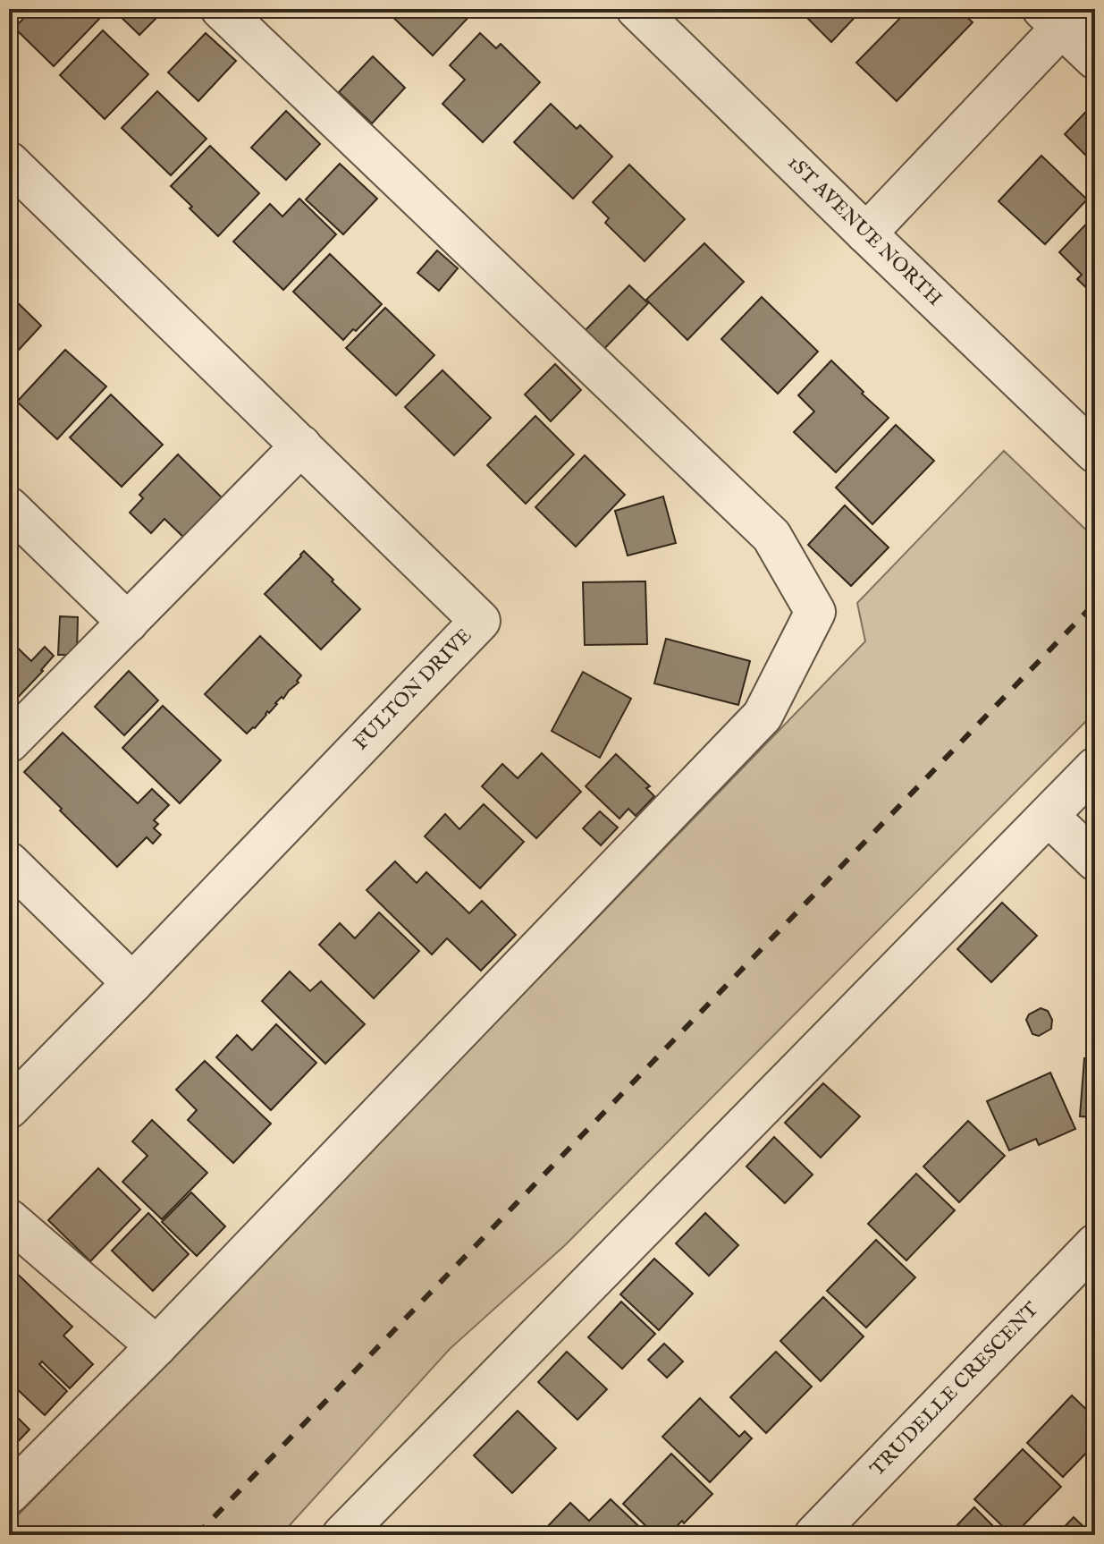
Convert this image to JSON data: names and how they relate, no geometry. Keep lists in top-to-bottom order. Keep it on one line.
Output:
{"streets":{"street":["1ST AVENUE NORTH","FULTON DRIVE","TRUDELLE CRESCENT"]}}
